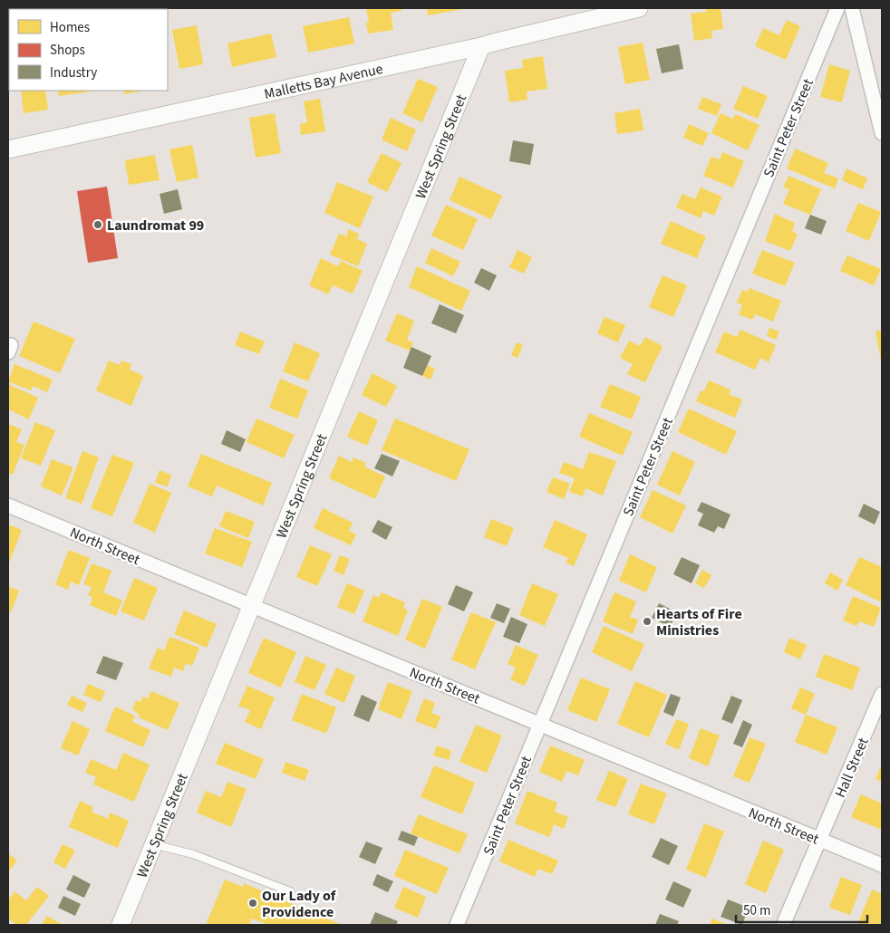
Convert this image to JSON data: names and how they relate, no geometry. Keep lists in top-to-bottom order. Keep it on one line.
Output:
{"streets":{"street":["Malletts Bay Avenue","Saint Peter Street","West Spring Street","North Street","Hall Street"]},"crossings":[["Malletts Bay Avenue","West Spring Street"],["Saint Peter Street","North Street"],["West Spring Street","North Street"],["North Street","Hall Street"]],"places":["Laundromat 99","Hearts of Fire Ministries","Our Lady of Providence"],"legend":["Homes","Shops","Industry"],"scale_bar":"50 m"}
